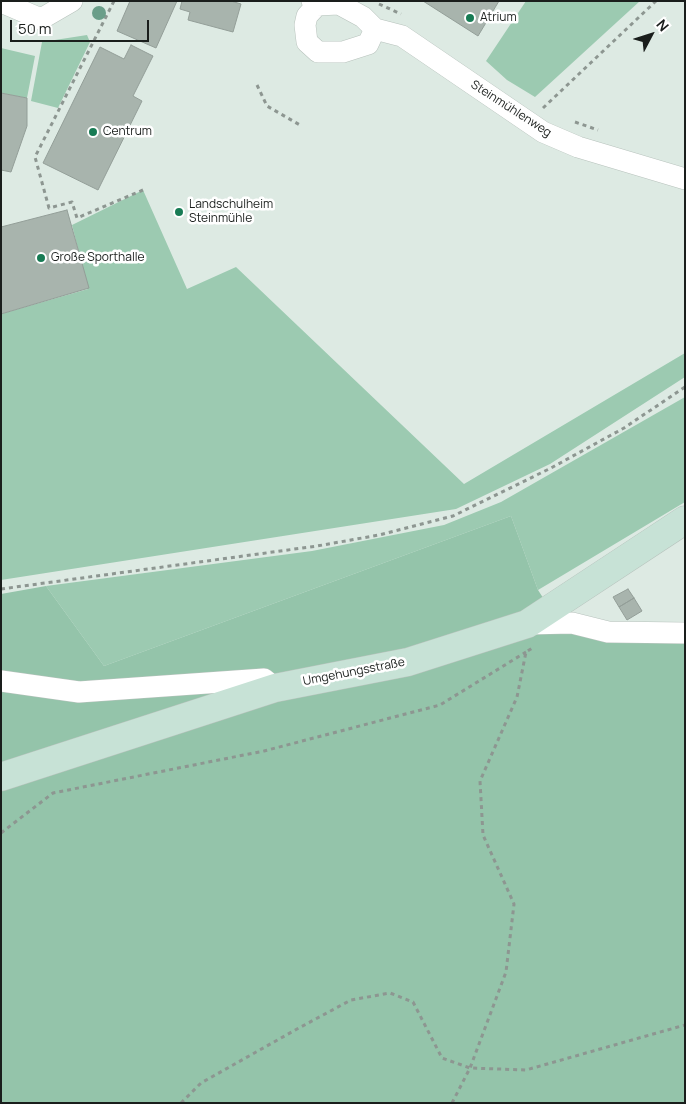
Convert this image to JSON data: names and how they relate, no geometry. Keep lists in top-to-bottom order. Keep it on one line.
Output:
{"streets":{"main road":["Umgehungsstraße"],"street":["Steinmühlenweg"]},"places":["Atrium","Centrum","Landschulheim Steinmühle","Große Sporthalle"],"scale_bar":"50 m","north":"top right"}
